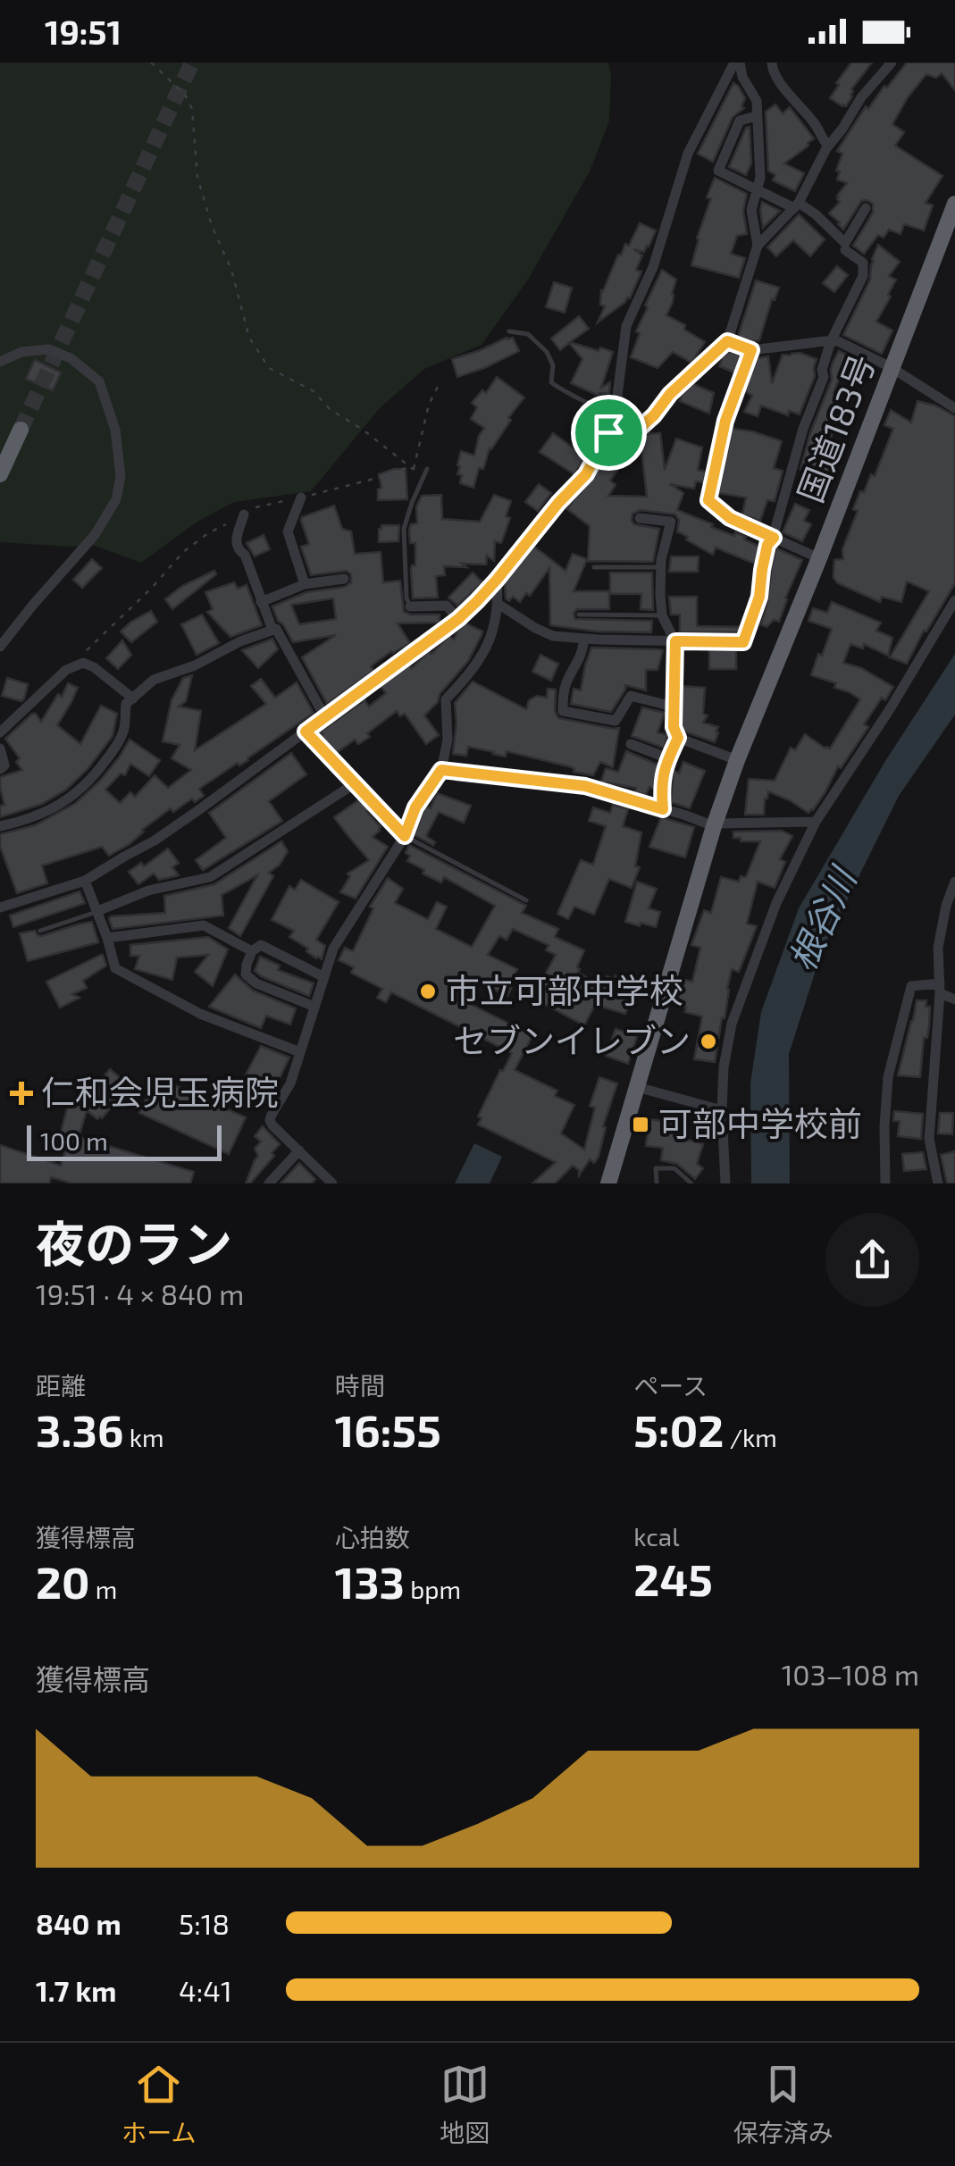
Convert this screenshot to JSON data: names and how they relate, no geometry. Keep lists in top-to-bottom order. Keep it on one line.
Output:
{"streets":{"highway":["国道183号"]},"water":["根谷川"],"places":{"other":["市立可部中学校","セブンイレブン"],"health":["仁和会児玉病院"],"transit":["可部中学校前"]},"scale_bar":"100 m","page":{"status":"19:51","scale":"100 m","heading":["夜のラン","19:51 · 4 × 840 m"],"stats":[["距離","3.36 km"],["時間","16:55"],["ペース","5:02 /km"],["獲得標高","20 m"],["心拍数","133 bpm"],["kcal","245"]],"chart":["獲得標高","103–108 m"],"list":[{"name":"840 m","note":"5:18"},{"name":"1.7 km","note":"4:41"}],"tabs":["ホーム","地図","保存済み"]}}
